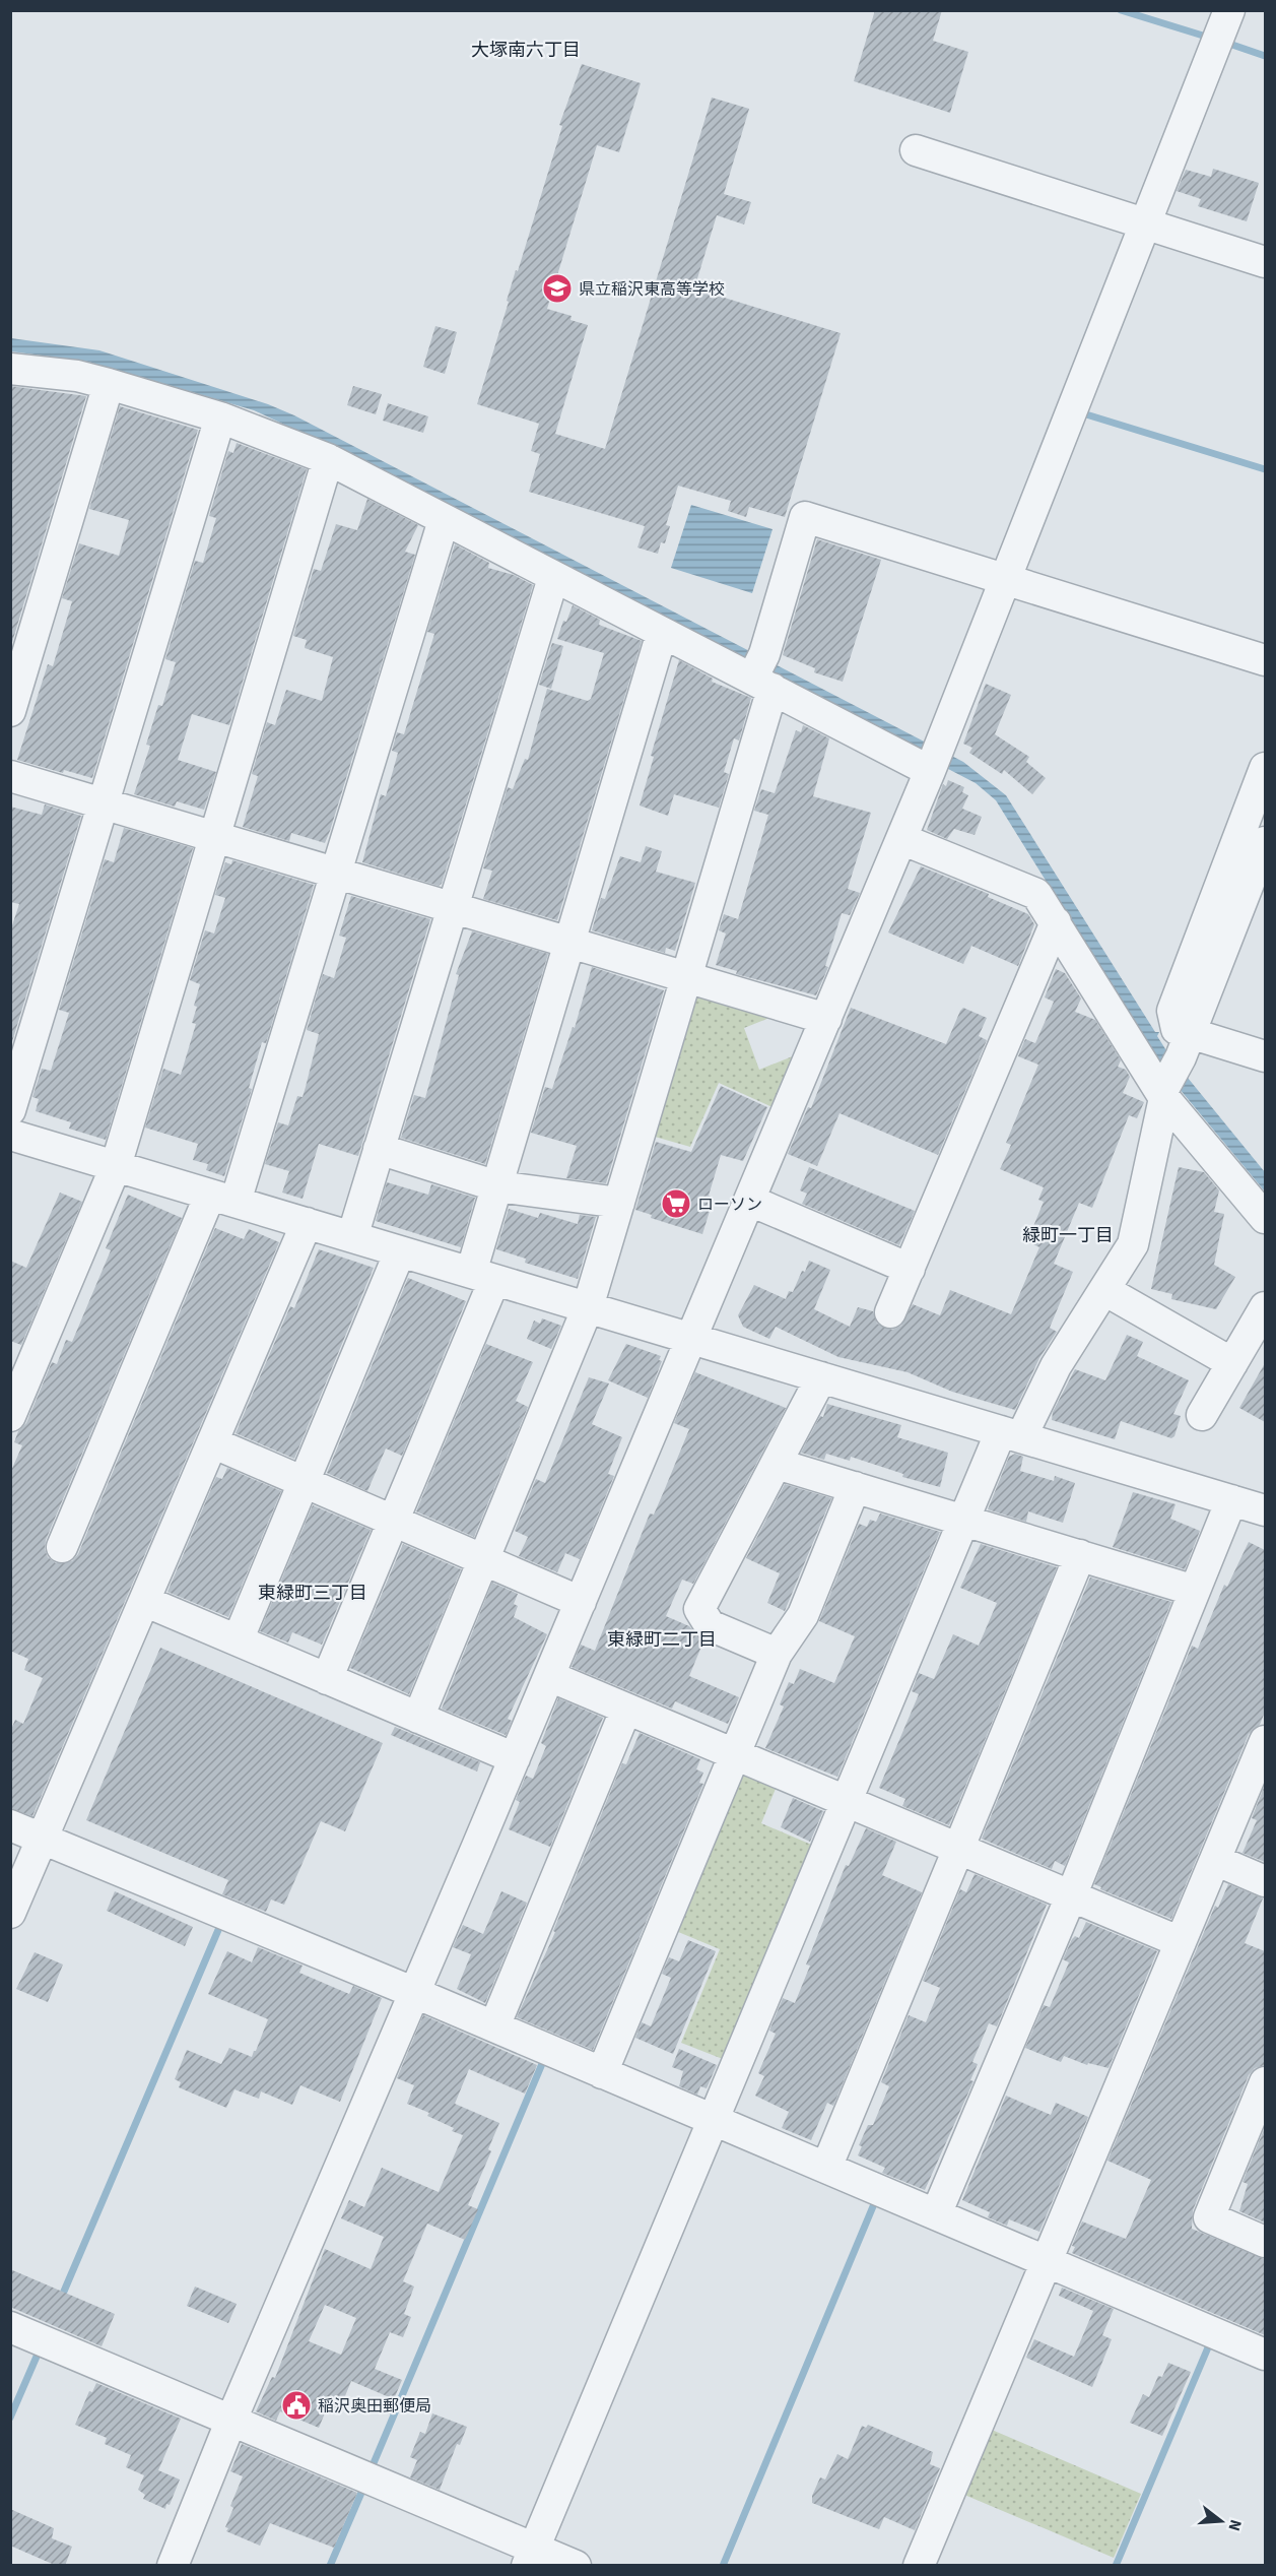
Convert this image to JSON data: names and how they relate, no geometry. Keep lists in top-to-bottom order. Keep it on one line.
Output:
{"districts":["大塚南六丁目","緑町一丁目","東緑町三丁目","東緑町二丁目"],"places":{"school or university":["県立稲沢東高等学校"],"supermarket":["ローソン"],"public building":["稲沢奥田郵便局"]},"north":"right"}
